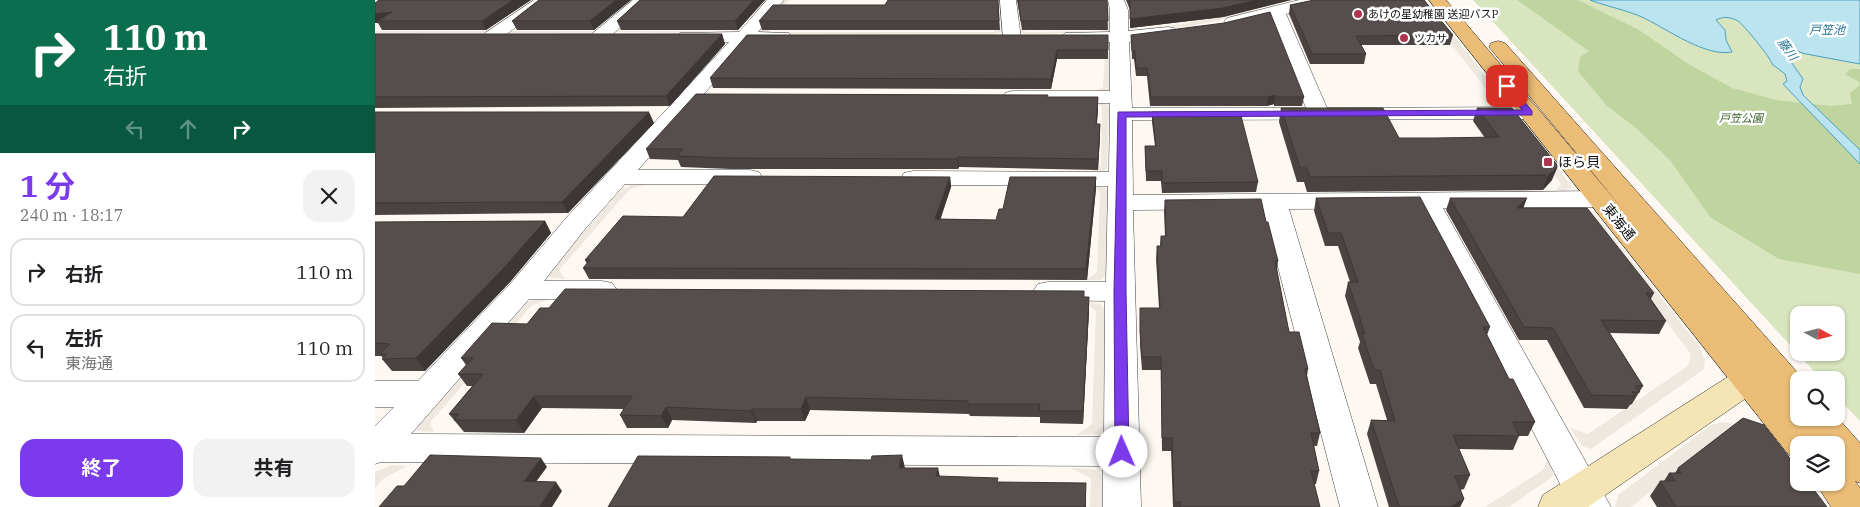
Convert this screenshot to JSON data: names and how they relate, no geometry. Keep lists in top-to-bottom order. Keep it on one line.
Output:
{"streets":{"main road":["東海通"]},"water":["戸笠池","藤川"],"parks":["戸笠公園"],"places":{"other":["あけの星幼稚園 送迎バスP","ツカサ"],"transit":["ほら貝"]},"north":"right","page":{"turn":["110 m","右折"],"heading":["1 分","240 m · 18:17"],"list":[{"name":"右折","value":"110 m"},{"name":"左折","note":"東海通","value":"110 m"}],"buttons":["終了","共有"]}}
